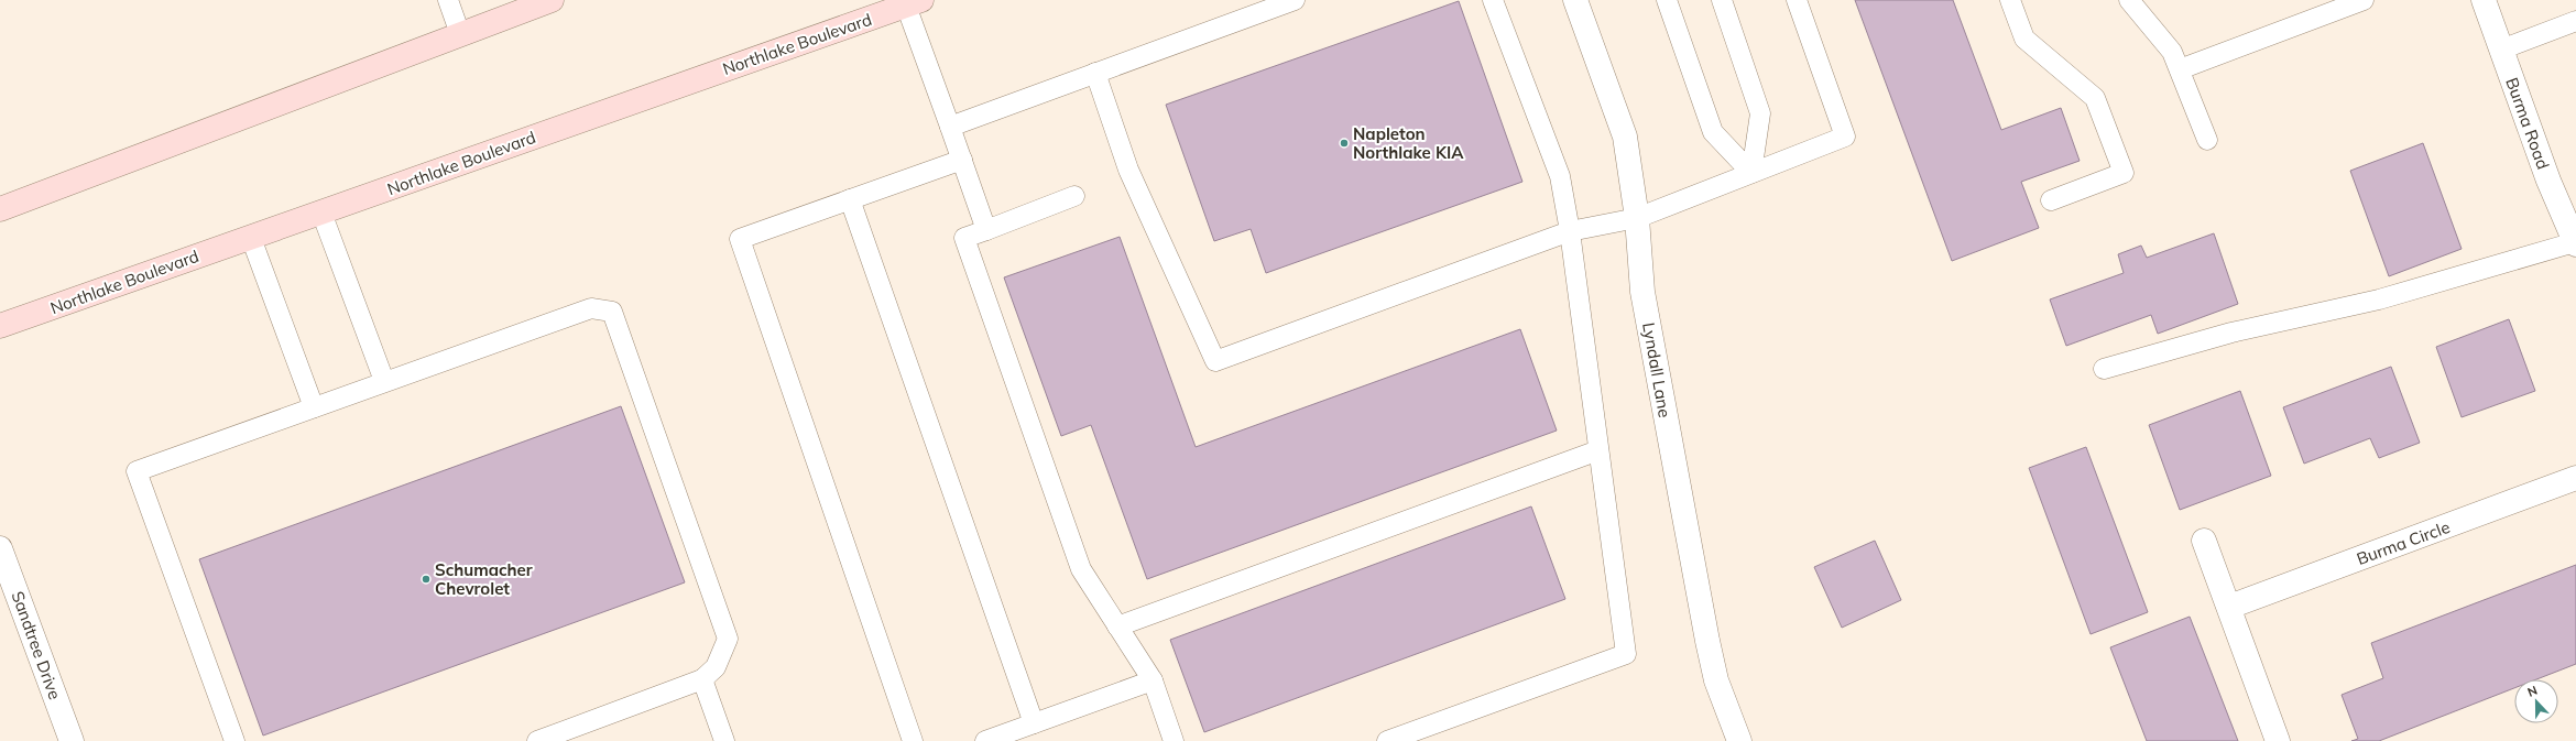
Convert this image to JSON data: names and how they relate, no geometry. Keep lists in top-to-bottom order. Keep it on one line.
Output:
{"streets":{"main road":["Northlake Boulevard"],"street":["Burma Road","Lyndall Lane","Burma Circle","Sandtree Drive"]},"places":["Napleton Northlake KIA","Schumacher Chevrolet"],"north":"top"}
